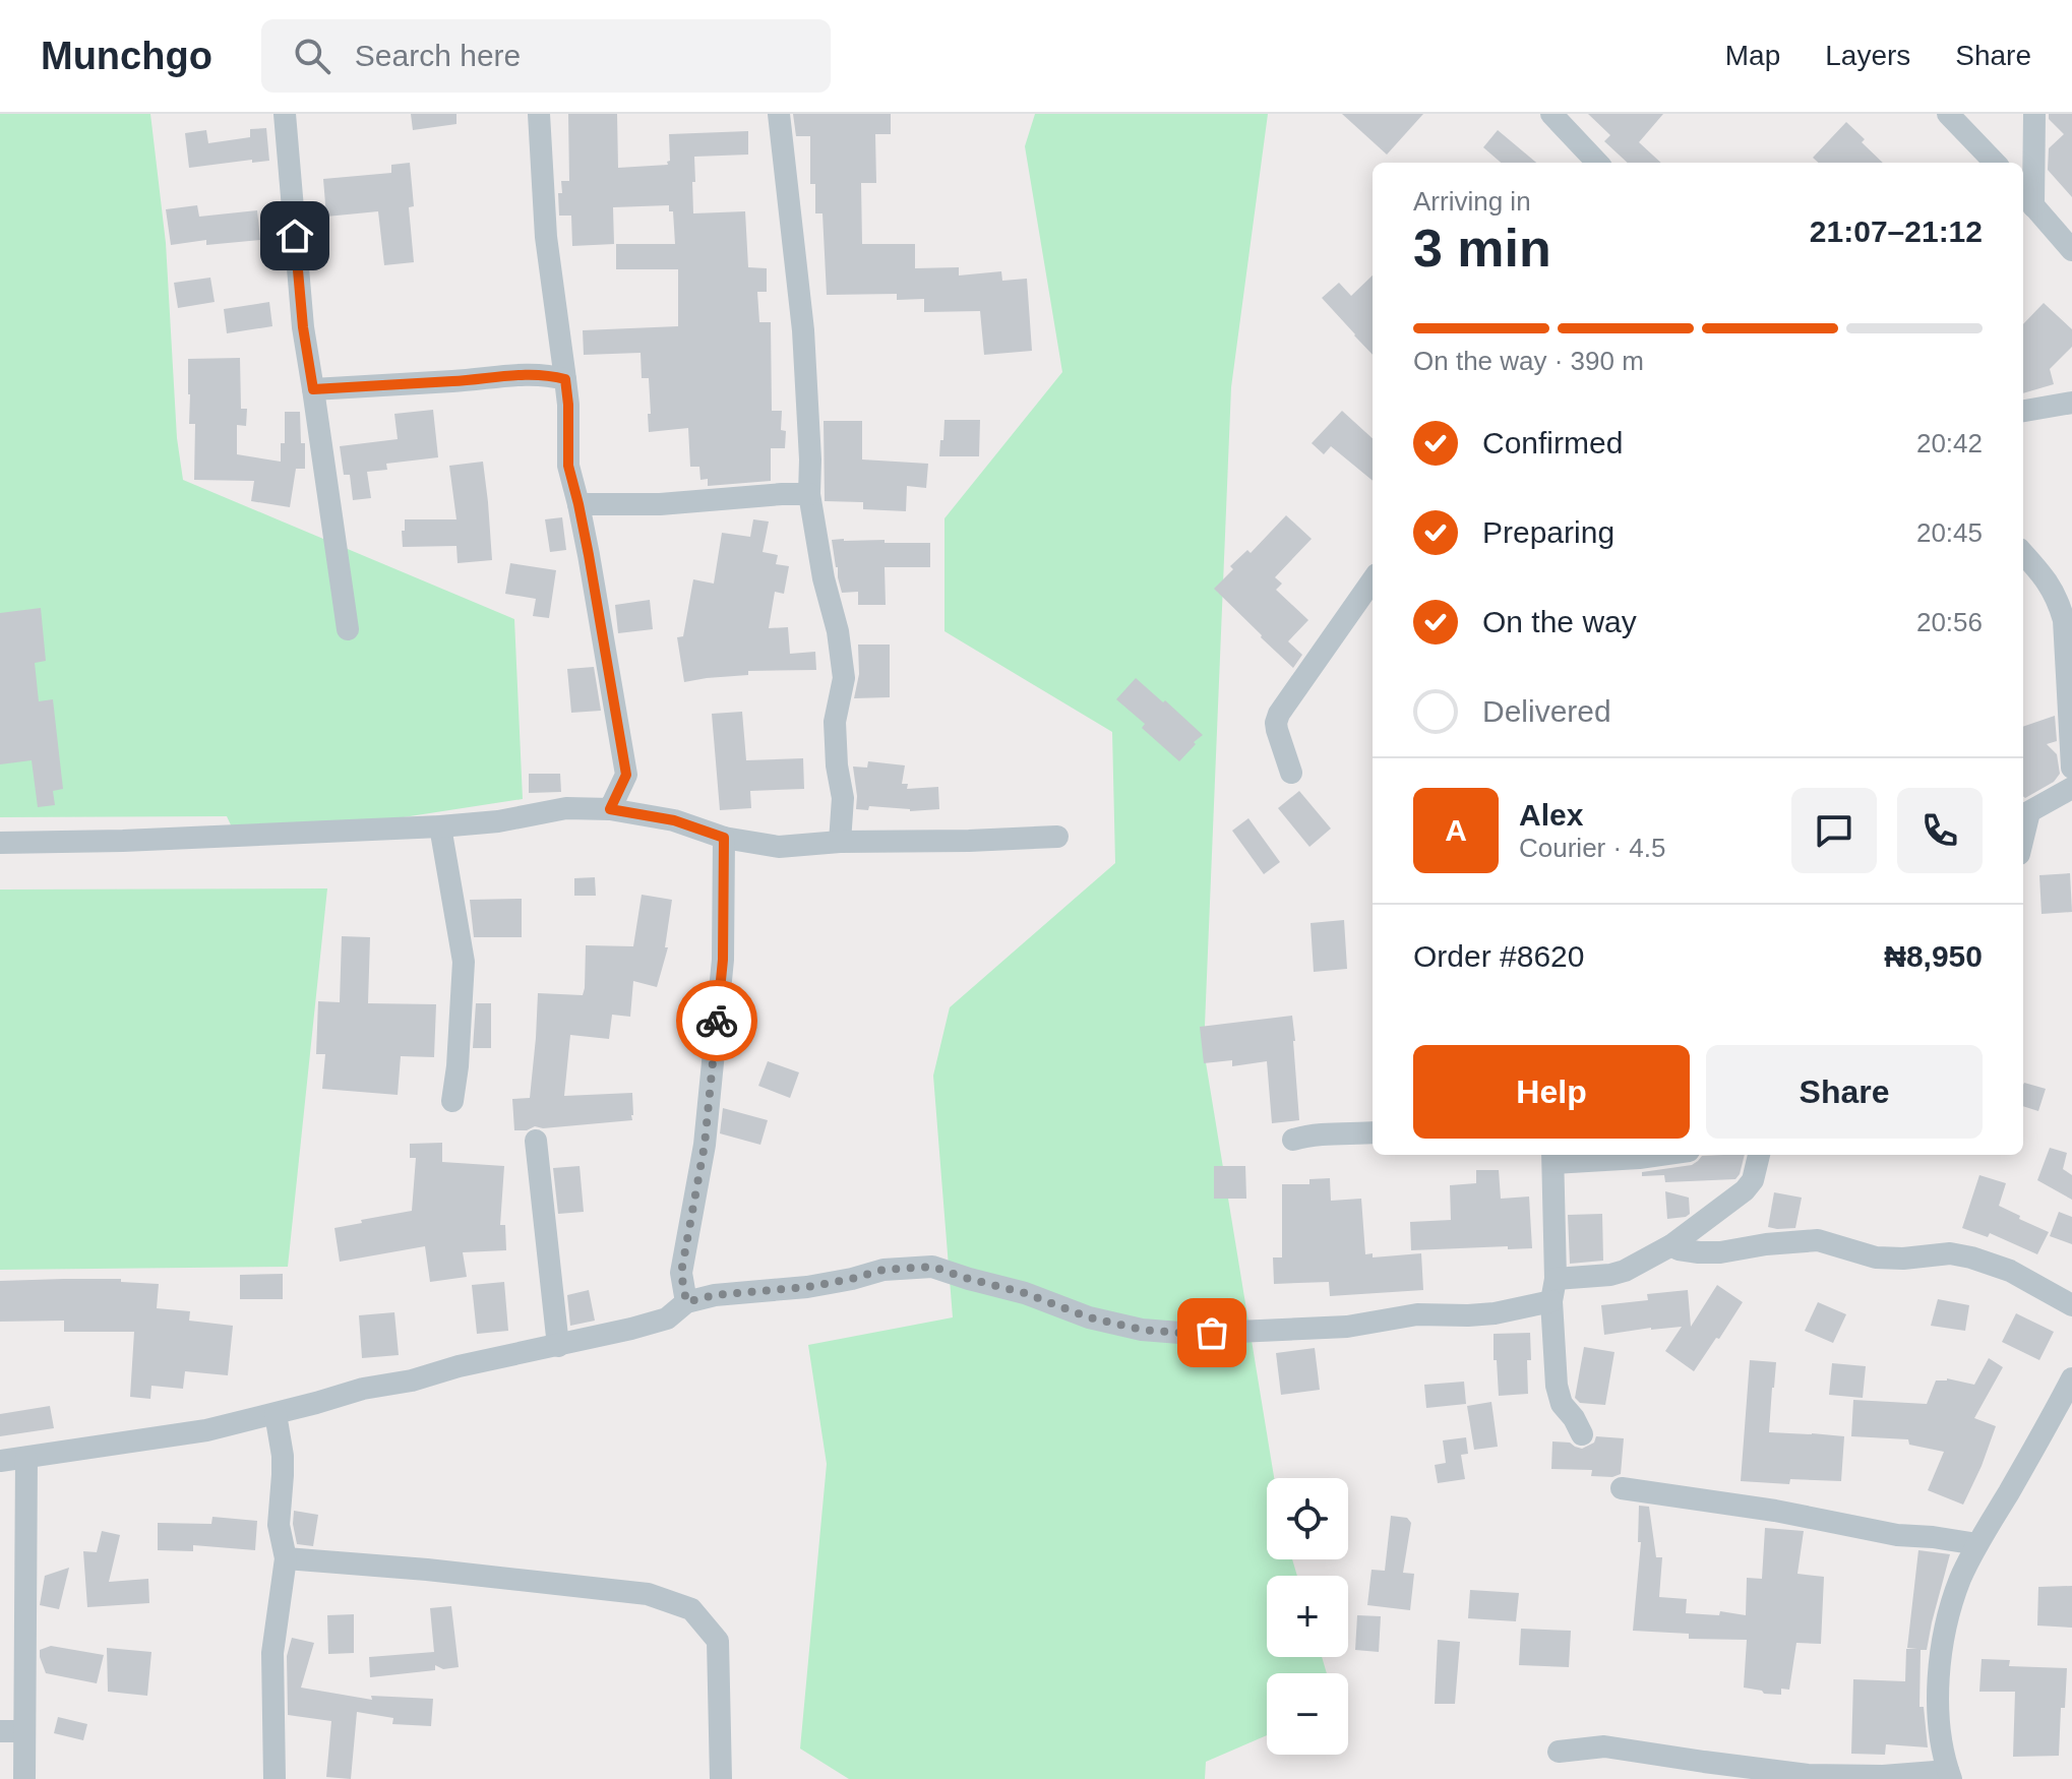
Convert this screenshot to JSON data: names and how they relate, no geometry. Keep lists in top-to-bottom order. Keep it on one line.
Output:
{"page":{"header":"Munchgo","search":"Search here","nav":["Map","Layers","Share"],"heading":["3 min","Arriving in","21:07–21:12"],"panel":["Alex","Courier · 4.5","Order #8620","₦8,950"],"bar":"On the way · 390 m","list":[["Confirmed","20:42"],["Preparing","20:45"],["On the way","20:56"],"Delivered"],"round":"A","buttons":["Help","Share"],"map_buttons":["+","−"]}}
